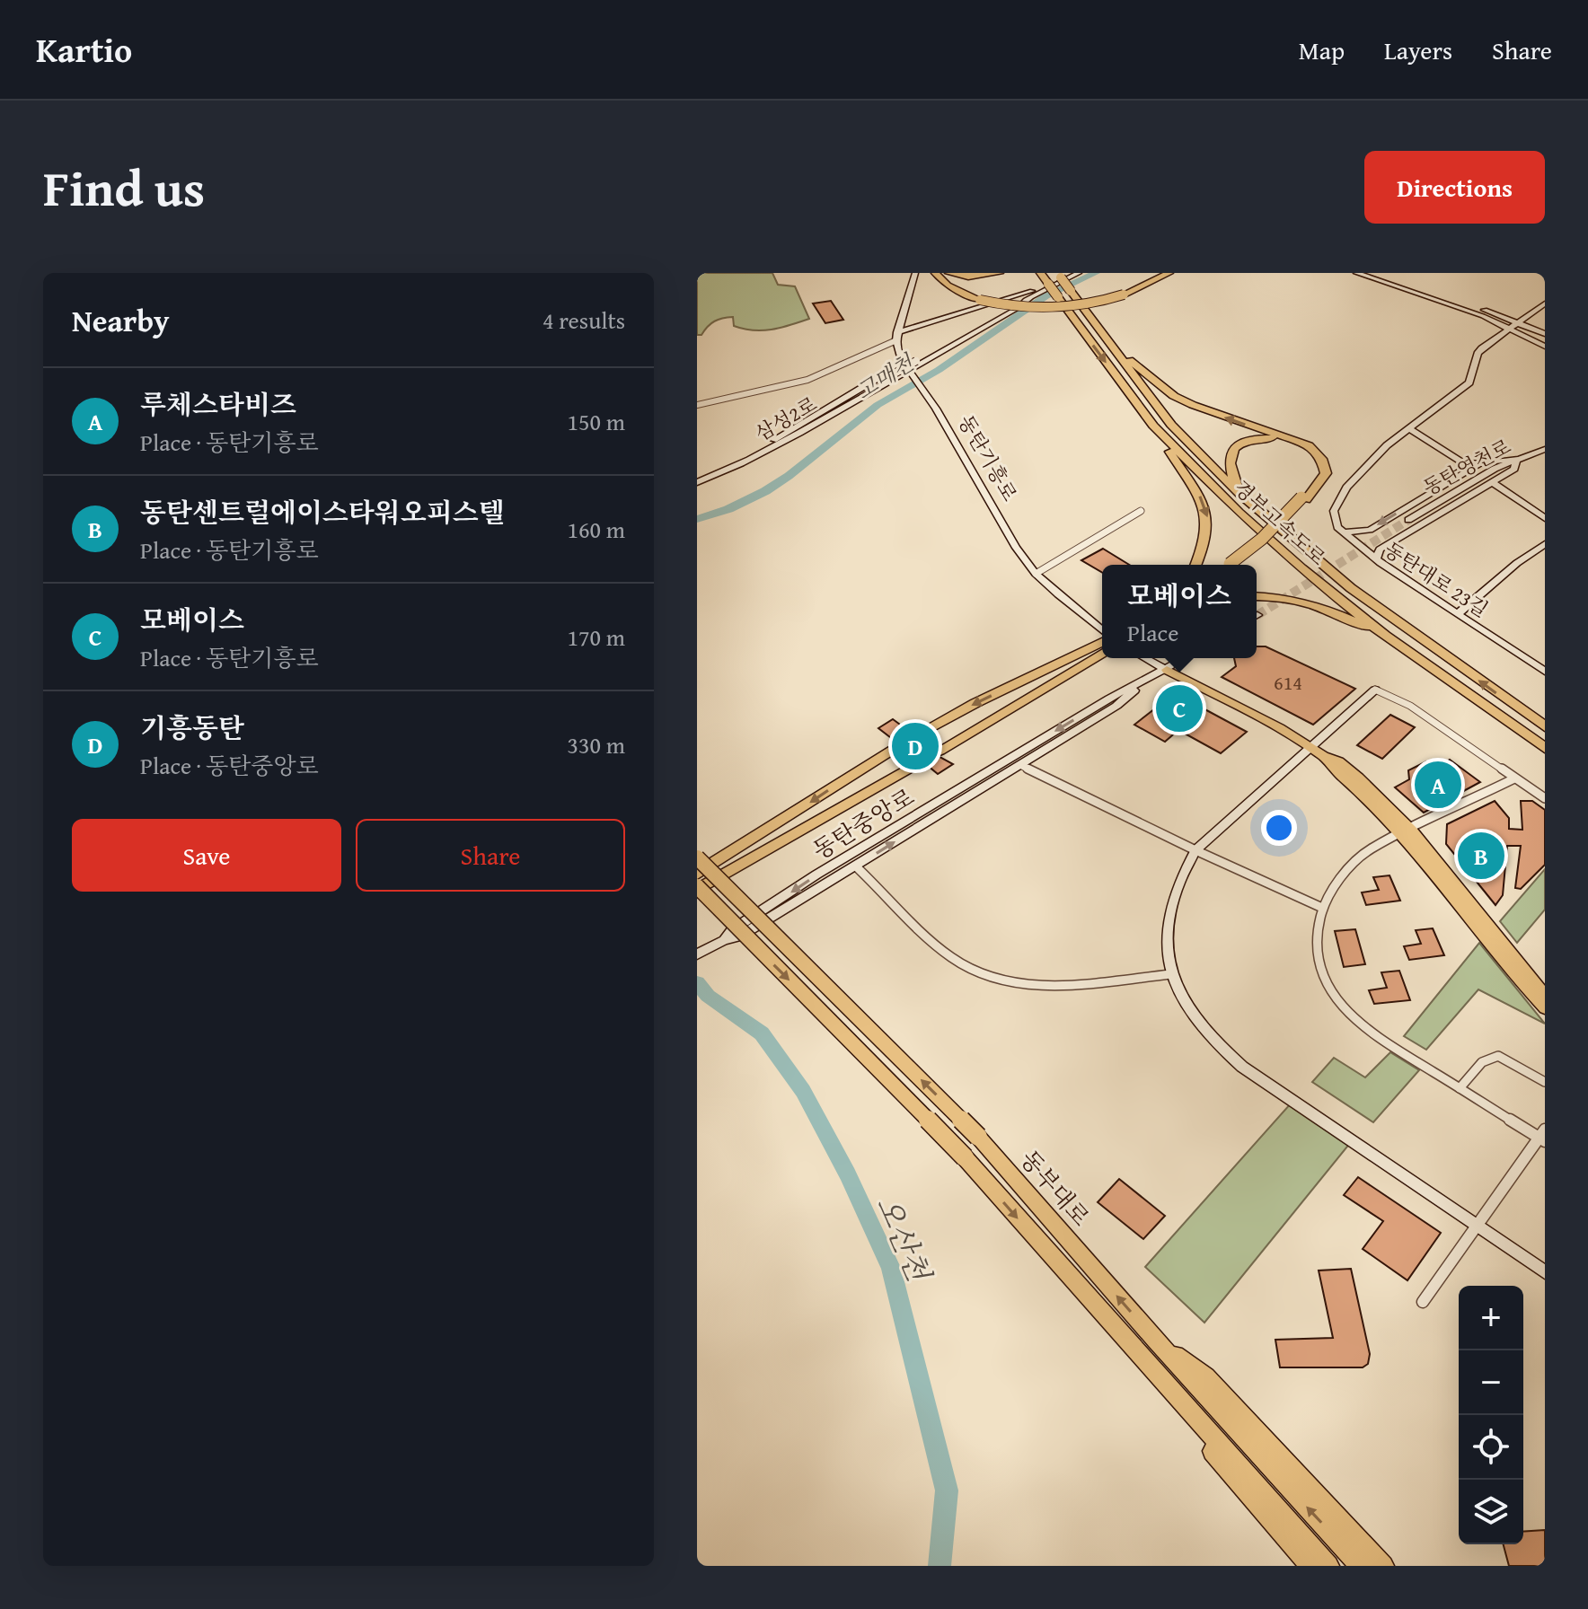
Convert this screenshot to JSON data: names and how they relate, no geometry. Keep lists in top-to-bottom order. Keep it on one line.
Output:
{"streets":{"highway":["경부고속도로","동부대로"],"street":["삼성2로","동탄기흥로","동탄영천로","동탄대로 23길","동탄중앙로"]},"water":["고매천","오산천"],"house_numbers":["614"],"page":{"header":"Kartio","nav":["Map","Layers","Share"],"title":"Find us","buttons":["Directions",["Save","Share"]],"heading":["Nearby","4 results"],"list":[{"mark":"A","name":"루체스타비즈","note":"Place · 동탄기흥로","value":"150 m"},{"mark":"B","name":"동탄센트럴에이스타워오피스텔","note":"Place · 동탄기흥로","value":"160 m"},{"mark":"C","name":"모베이스","note":"Place · 동탄기흥로","value":"170 m"},{"mark":"D","name":"기흥동탄","note":"Place · 동탄중앙로","value":"330 m"}],"popup":["모베이스","Place"],"pins":["C","D","A","B"],"map_buttons":["+","−"]}}
